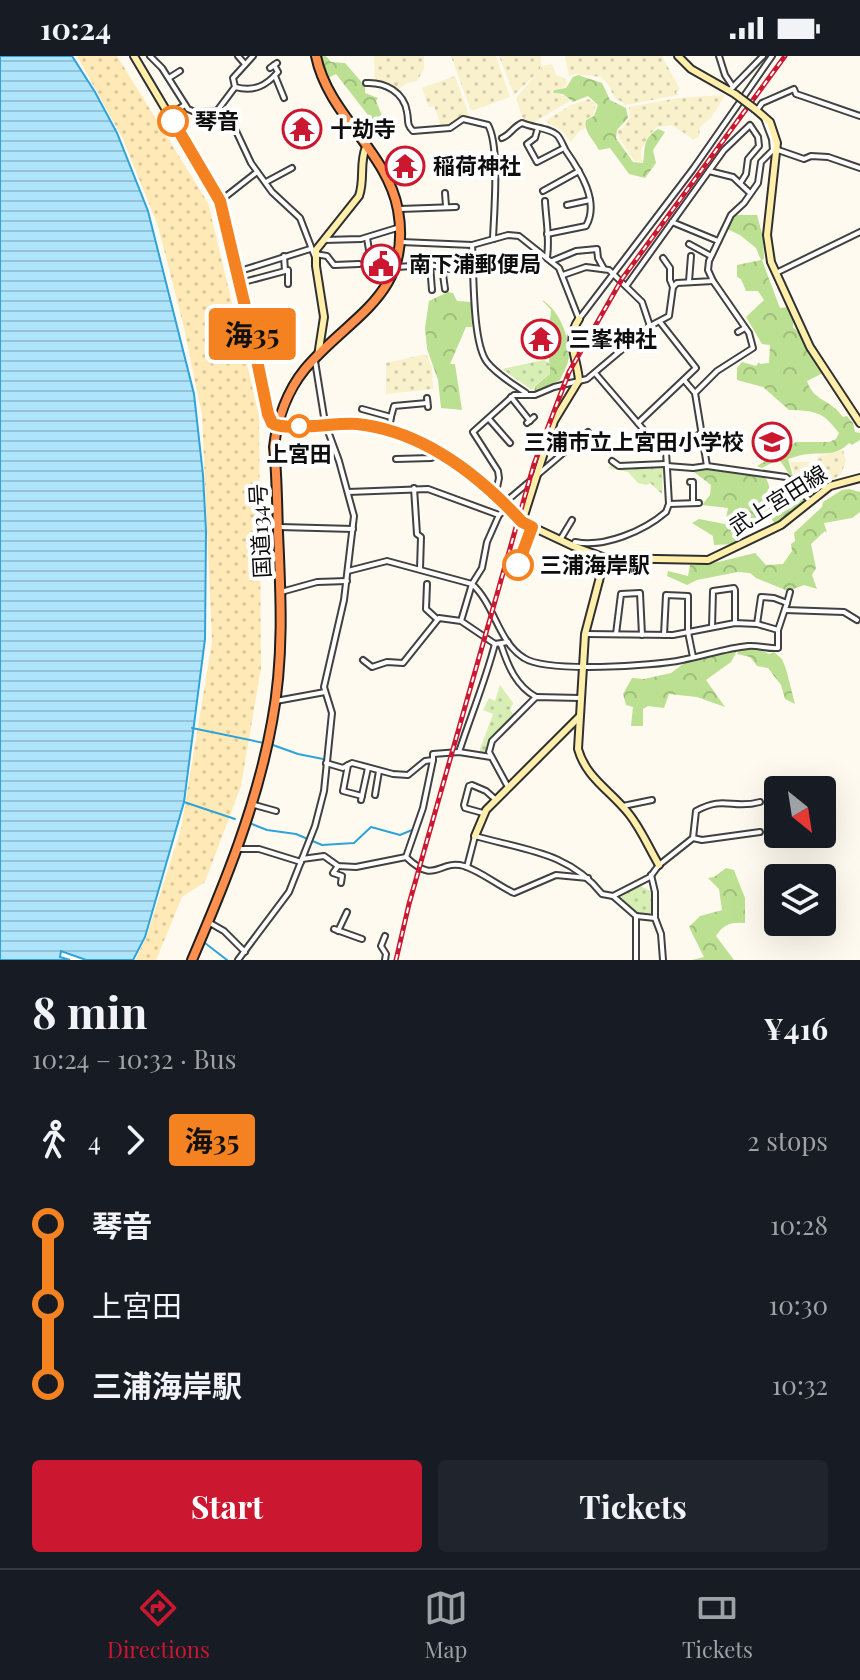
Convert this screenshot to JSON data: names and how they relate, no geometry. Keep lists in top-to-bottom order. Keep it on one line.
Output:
{"streets":{"highway":["国道134号"],"street":["武上宮田線"]},"crossings":[["武上宮田線","国道134号"]],"places":{"other":["琴音","上宮田","三浦海岸駅"],"temple":["十劫寺","稲荷神社","三峯神社"],"public building":["南下浦郵便局"],"school or university":["三浦市立上宮田小学校"]},"lines":["bus line 海35"],"north":"bottom right","page":{"status":"10:24","on_map":"海35","heading":["8 min","10:24 – 10:32 · Bus","¥416"],"legs":["4","海35","2 stops"],"list":[{"name":"琴音","value":"10:28"},{"name":"上宮田","value":"10:30"},{"name":"三浦海岸駅","value":"10:32"}],"buttons":["Start","Tickets"],"tabs":["Directions","Map","Tickets"]}}
